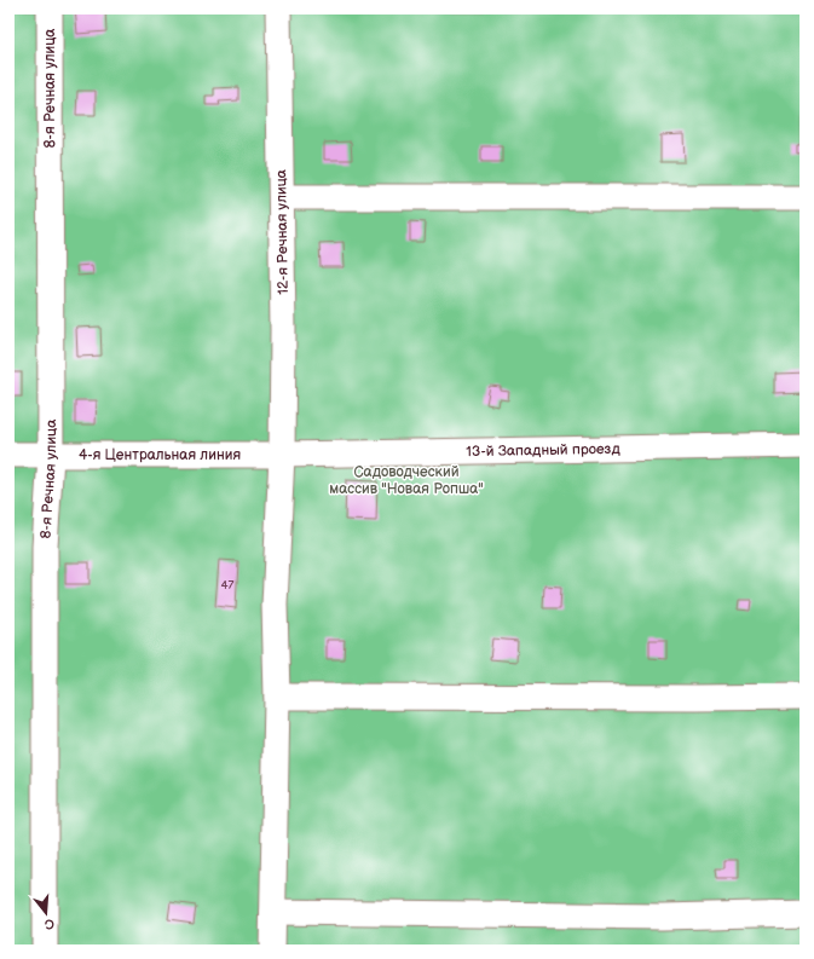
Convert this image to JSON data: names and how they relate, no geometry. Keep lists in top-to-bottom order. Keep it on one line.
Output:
{"streets":{"street":["8-я Речная улица","12-я Речная улица","13-й Западный проезд","4-я Центральная линия"]},"crossings":[["8-я Речная улица","4-я Центральная линия"],["12-я Речная улица","13-й Западный проезд"],["12-я Речная улица","4-я Центральная линия"],["13-й Западный проезд","4-я Центральная линия"]],"parks":["Садоводческий массив \"Новая Ропша\""],"house_numbers":["47"],"north":"bottom"}
